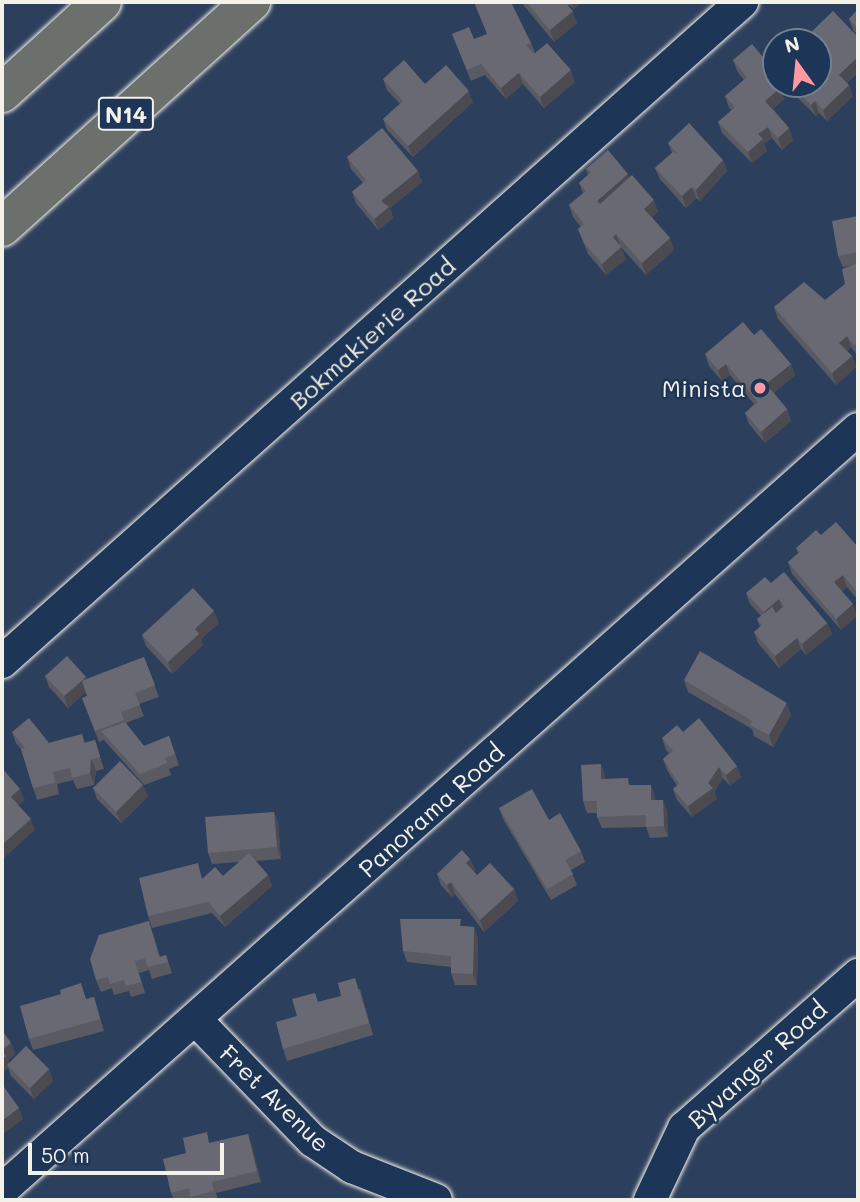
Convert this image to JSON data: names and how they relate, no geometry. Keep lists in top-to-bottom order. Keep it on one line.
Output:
{"streets":{"highway":["N14"],"street":["Bokmakierie Road","Panorama Road","Byvanger Road","Fret Avenue"]},"crossings":[["Panorama Road","Fret Avenue"]],"places":["Minista"],"scale_bar":"50 m","north":"top"}
